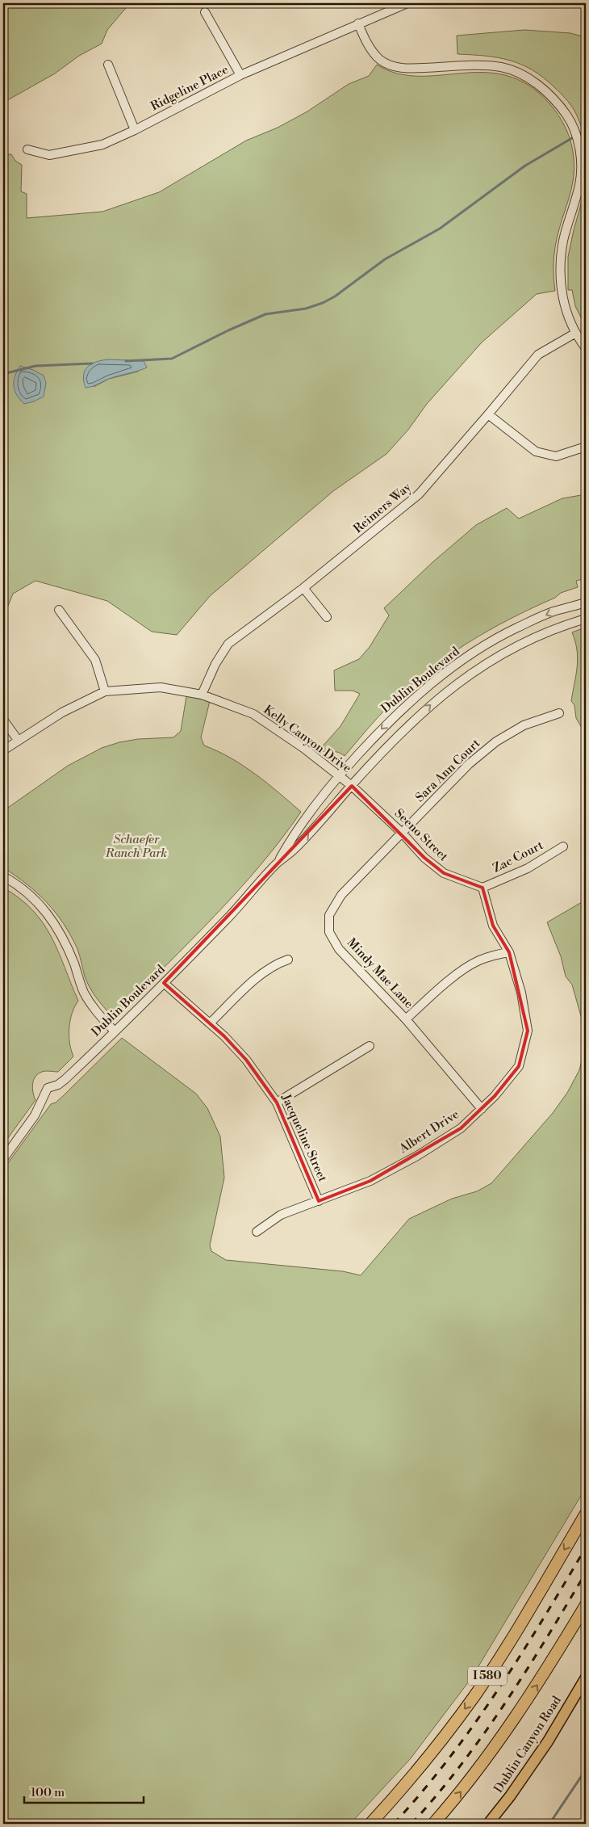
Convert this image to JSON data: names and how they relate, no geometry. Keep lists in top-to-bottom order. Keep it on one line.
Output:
{"streets":{"highway":["I 580"],"main road":["Dublin Canyon Road"],"street":["Ridgeline Place","Reimers Way","Dublin Boulevard","Kelly Canyon Drive","Sara Ann Court","Seeno Street","Zac Court","Mindy Mae Lane","Albert Drive","Jacqueline Street"]},"crossings":[["Reimers Way","Kelly Canyon Drive"],["Dublin Boulevard","Kelly Canyon Drive"],["Dublin Boulevard","Seeno Street"],["Dublin Boulevard","Jacqueline Street"],["Kelly Canyon Drive","Seeno Street"],["Sara Ann Court","Seeno Street"],["Sara Ann Court","Mindy Mae Lane"],["Seeno Street","Zac Court"],["Seeno Street","Mindy Mae Lane"],["Seeno Street","Albert Drive"],["Zac Court","Albert Drive"],["Mindy Mae Lane","Albert Drive"],["Albert Drive","Jacqueline Street"]],"parks":["Schaefer Ranch Park"],"scale_bar":"100 m"}
